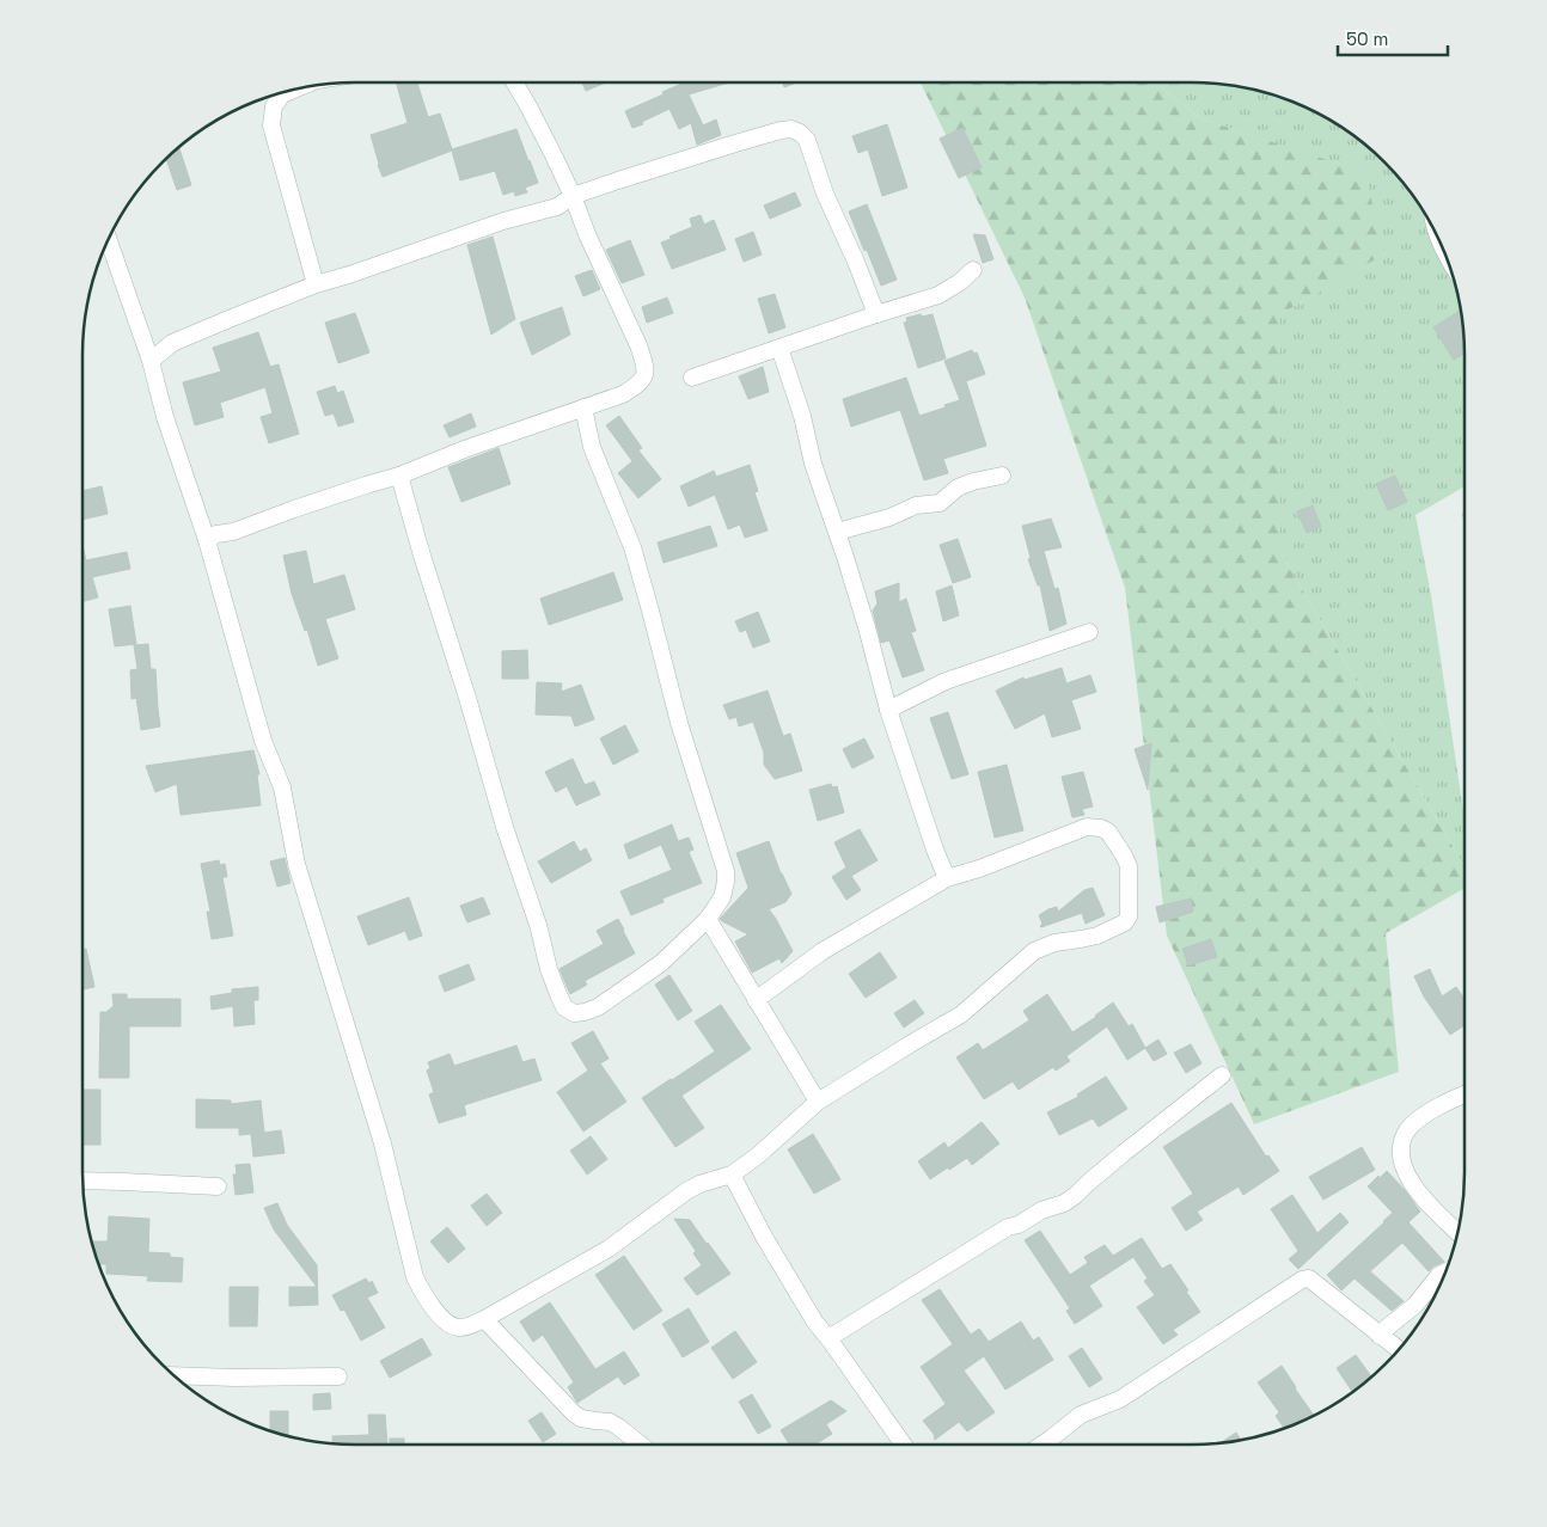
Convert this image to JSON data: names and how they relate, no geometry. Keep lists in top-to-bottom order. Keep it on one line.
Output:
{"scale_bar":"50 m"}
